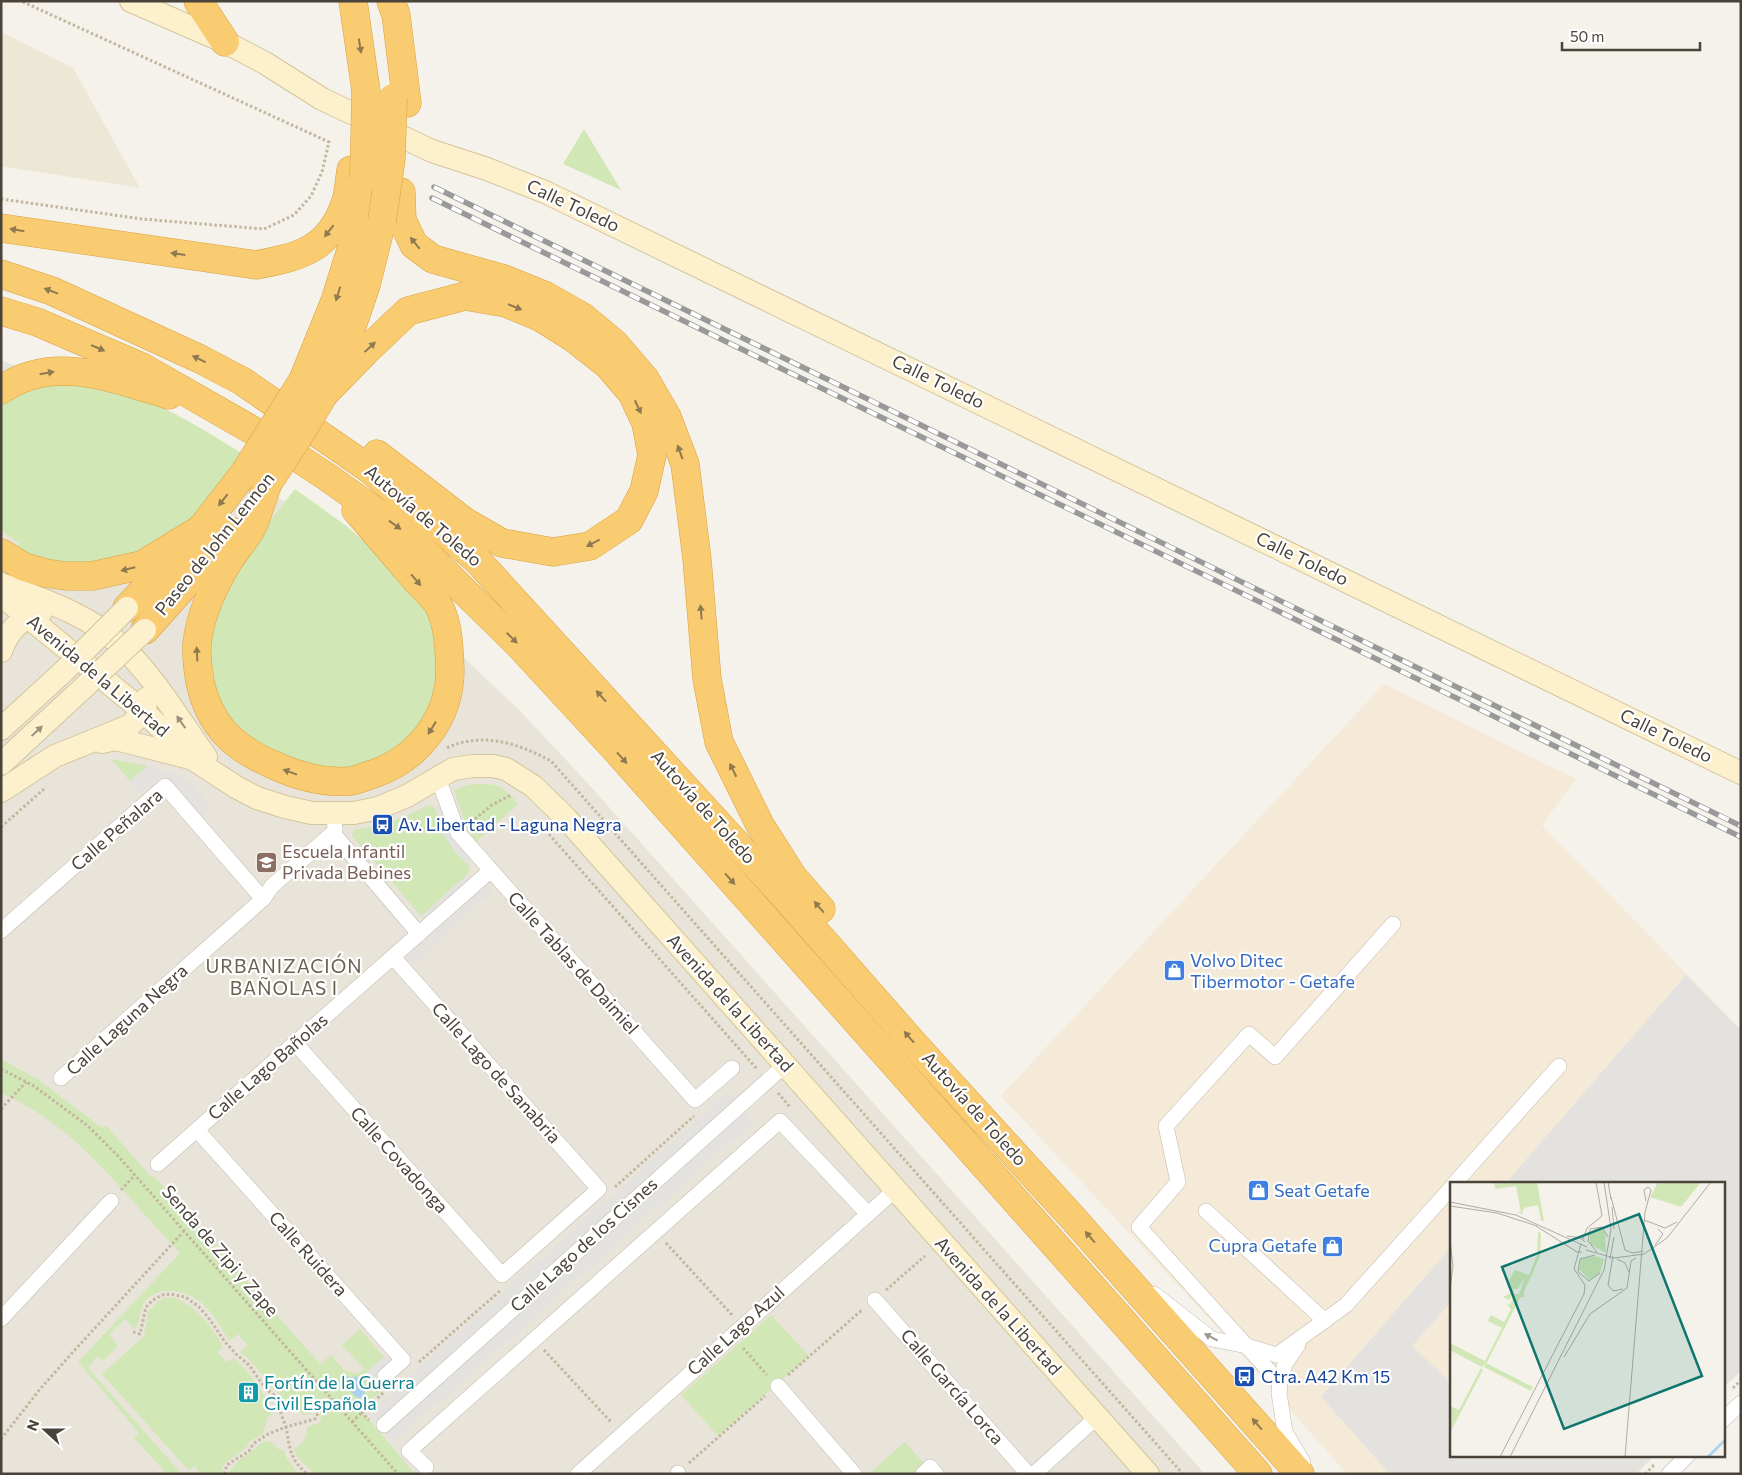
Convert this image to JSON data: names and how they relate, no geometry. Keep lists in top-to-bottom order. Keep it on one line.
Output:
{"streets":{"highway":["Autovía de Toledo","Paseo de John Lennon"],"street":["Calle Toledo","Avenida de la Libertad","Calle Peñalara","Calle Tablas de Daimiel","Calle Laguna Negra","Calle Lago Bañolas","Calle Lago de Sanabria","Calle Covadonga","Calle Lago de los Cisnes","Calle Ruidera","Calle Lago Azul","Calle García Lorca"],"path":["Senda de Zipi y Zape"]},"crossings":[["Avenida de la Libertad","Calle Tablas de Daimiel"],["Avenida de la Libertad","Calle Laguna Negra"],["Avenida de la Libertad","Calle Lago de los Cisnes"],["Avenida de la Libertad","Calle Lago Azul"],["Calle Peñalara","Calle Laguna Negra"],["Calle Tablas de Daimiel","Calle Lago Bañolas"],["Calle Lago Bañolas","Calle Lago de Sanabria"],["Calle Lago Bañolas","Calle Covadonga"],["Calle Lago Bañolas","Calle Ruidera"],["Calle Lago de Sanabria","Calle Covadonga"]],"districts":["URBANIZACIÓN BAÑOLAS I"],"places":{"bus stop":["Av. Libertad - Laguna Negra","Ctra. A42 Km 15"],"school or university":["Escuela Infantil Privada Bebines"],"shop":["Volvo Ditec Tibermotor - Getafe","Seat Getafe","Cupra Getafe"],"building":["Fortín de la Guerra Civil Española"]},"scale_bar":"50 m","north":"left"}
